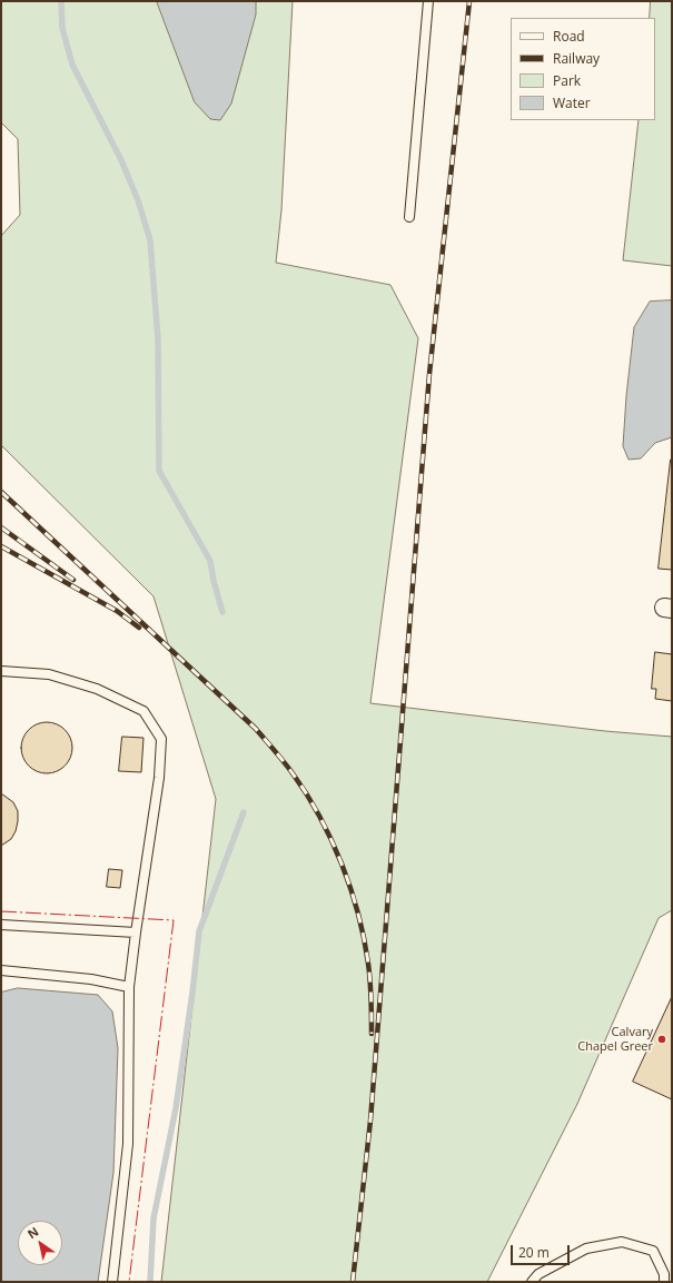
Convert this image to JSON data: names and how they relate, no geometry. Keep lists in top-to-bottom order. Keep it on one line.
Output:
{"places":["Calvary Chapel Greer"],"legend":["Road","Railway","Park","Water"],"scale_bar":"20 m","north":"top left"}
